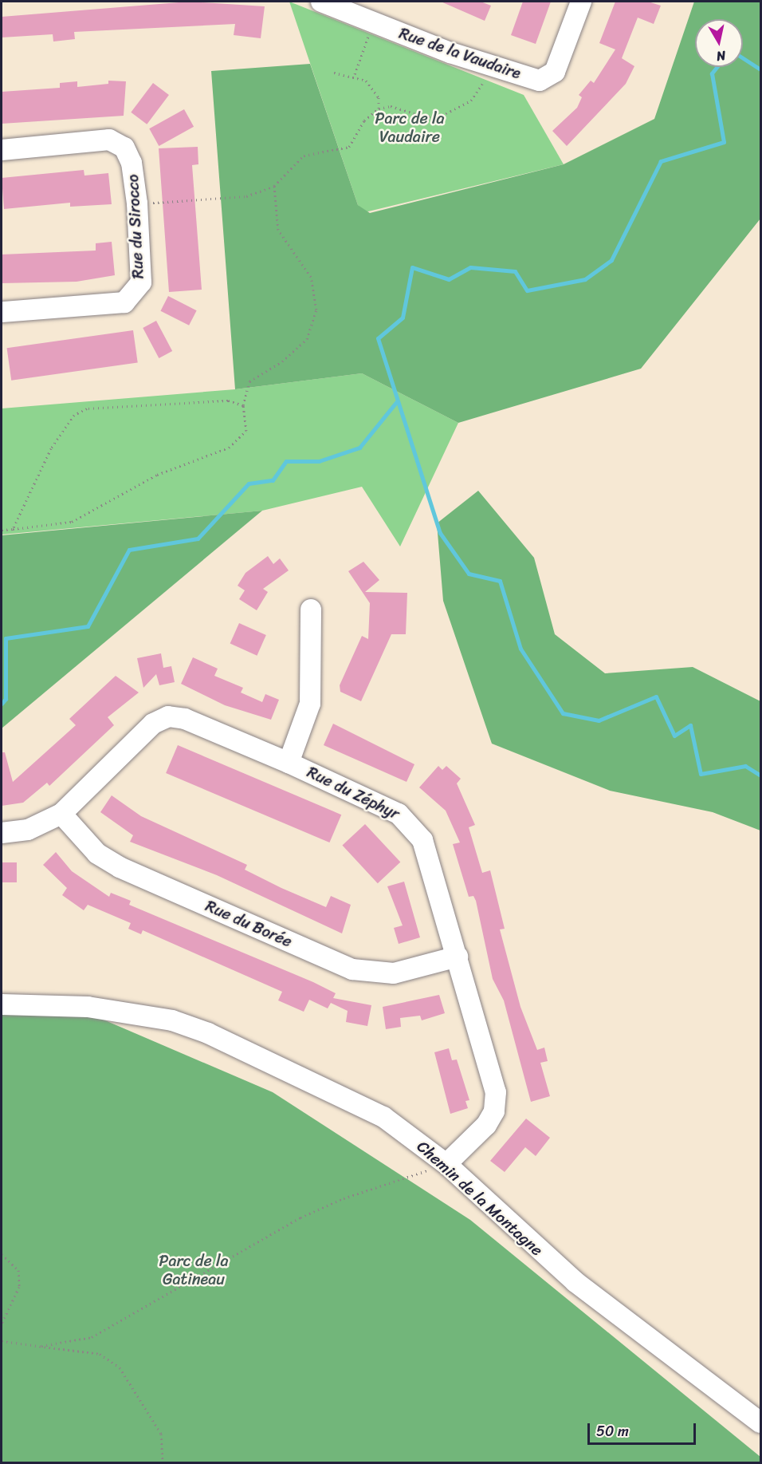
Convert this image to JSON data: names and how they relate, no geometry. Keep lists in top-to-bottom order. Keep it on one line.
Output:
{"streets":{"street":["Rue de la Vaudaire","Rue du Sirocco","Rue du Zéphyr","Rue du Borée","Chemin de la Montagne"]},"crossings":[["Rue du Zéphyr","Rue du Borée"],["Rue du Zéphyr","Chemin de la Montagne"]],"parks":["Parc de la Vaudaire","Parc de la Gatineau"],"scale_bar":"50 m","north":"bottom"}
